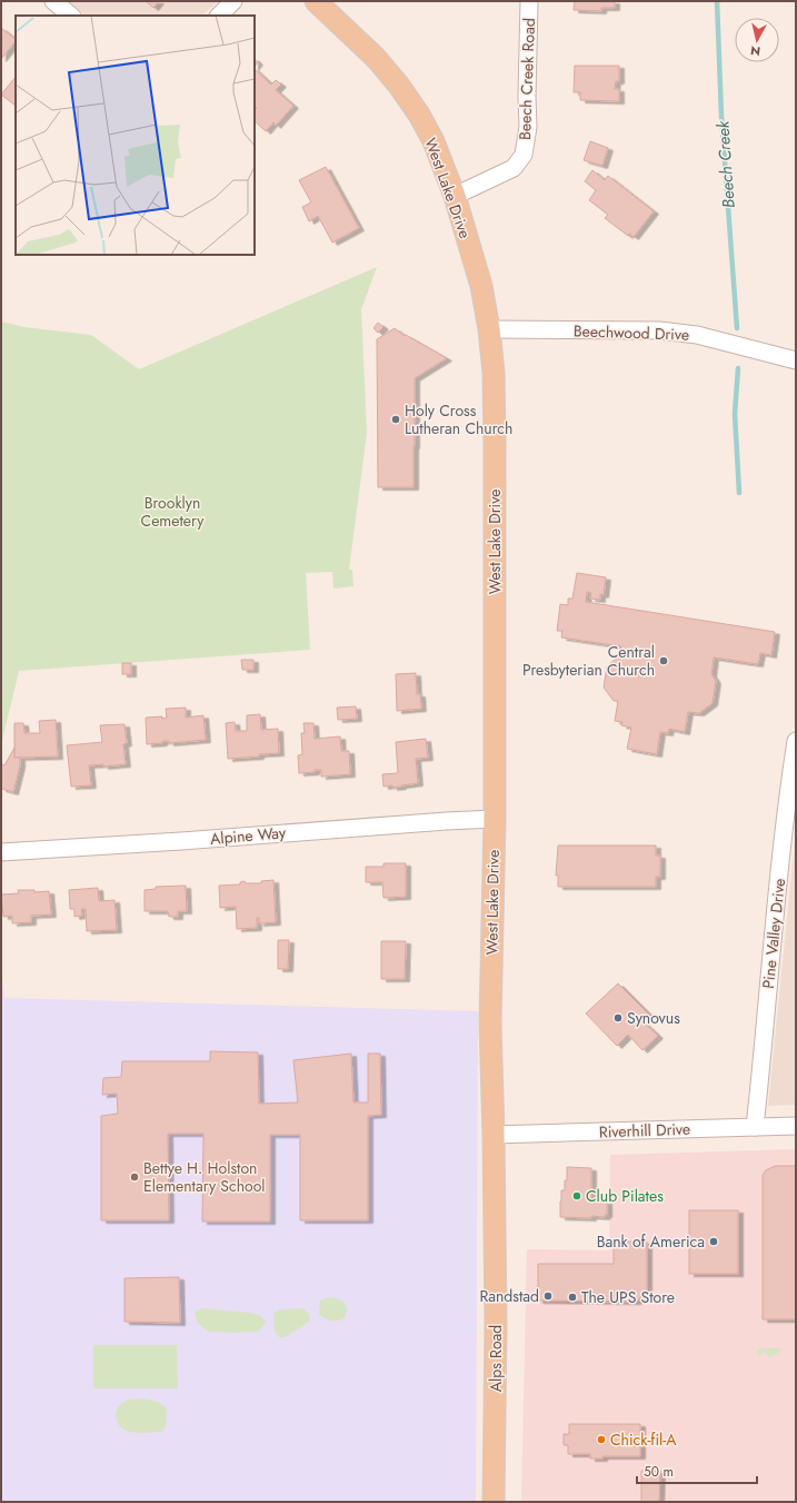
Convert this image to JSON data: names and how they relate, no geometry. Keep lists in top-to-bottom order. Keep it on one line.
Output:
{"streets":{"main road":["West Lake Drive","Alps Road"],"street":["Beech Creek Road","Beechwood Drive","Alpine Way","Pine Valley Drive","Riverhill Drive"]},"crossings":[["Beech Creek Road","West Lake Drive"],["West Lake Drive","Beechwood Drive"],["West Lake Drive","Alpine Way"],["West Lake Drive","Riverhill Drive"],["West Lake Drive","Alps Road"],["Pine Valley Drive","Riverhill Drive"],["Riverhill Drive","Alps Road"]],"water":["Beech Creek"],"parks":["Brooklyn Cemetery"],"places":["Holy Cross Lutheran Church","Central Presbyterian Church","Synovus","Bettye H. Holston Elementary School","Club Pilates","Bank of America","Randstad","The UPS Store","Chick-fil-A"],"scale_bar":"50 m","north":"bottom"}
